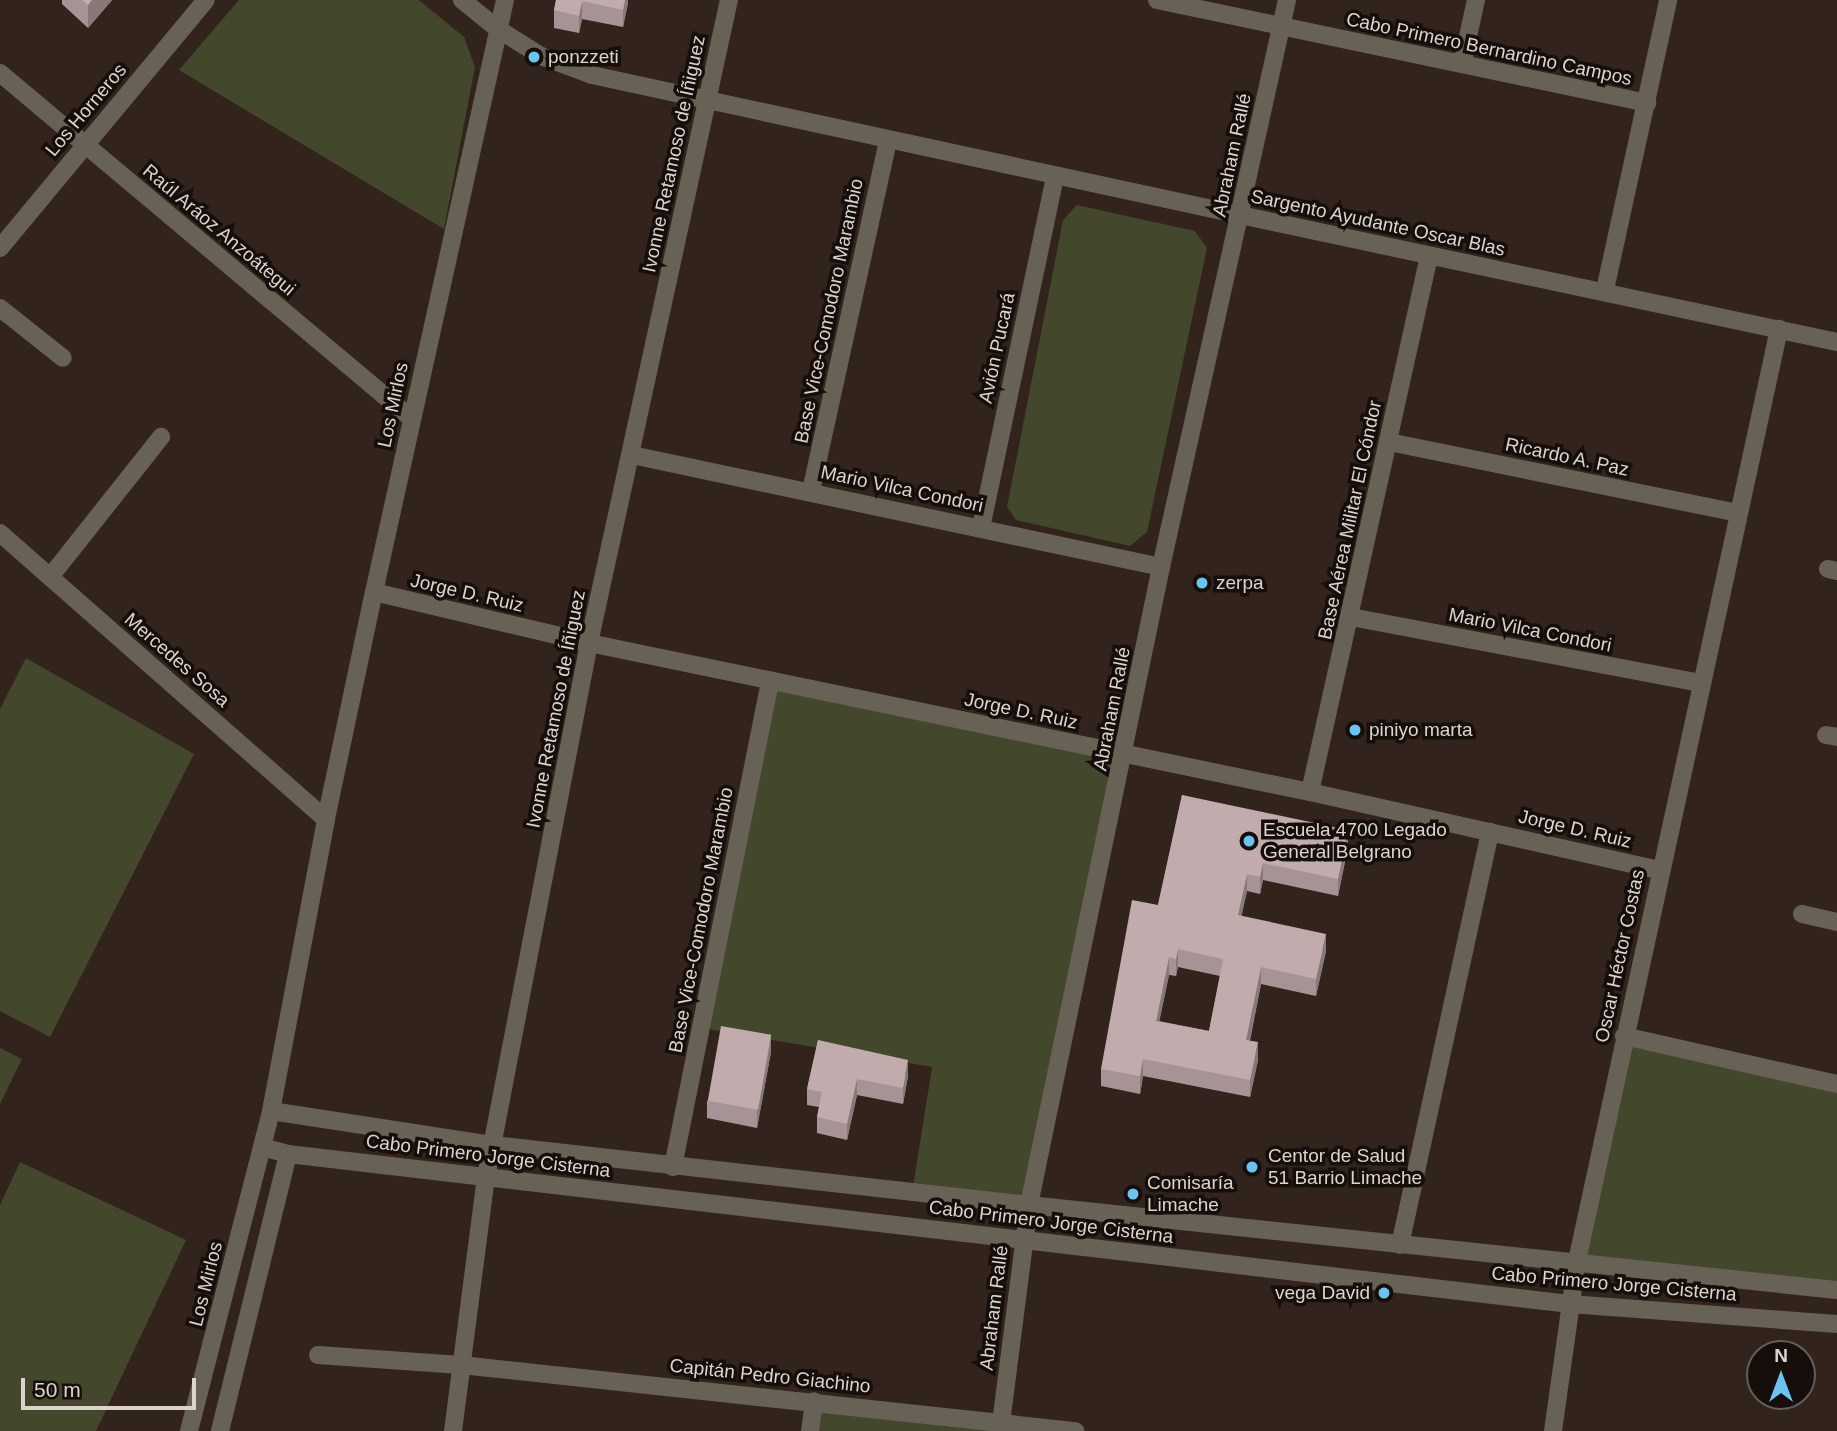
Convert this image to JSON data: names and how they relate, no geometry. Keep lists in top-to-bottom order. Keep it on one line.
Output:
{"streets":{"street":["Cabo Primero Bernardino Campos","Los Horneros","Ivonne Retamoso de Íñiguez","Abraham Rallé","Sargento Ayudante Oscar Blas","Raúl Aráoz Anzoátegui","Base Vice-Comodoro Marambio","Avión Pucará","Los Mirlos","Ricardo A. Paz","Mario Vilca Condori","Base Aérea Militar El Cóndor","Jorge D. Ruiz","Mercedes Sosa","Oscar Héctor Costas","Cabo Primero Jorge Cisterna","Capitán Pedro Giachino"]},"crossings":[["Cabo Primero Bernardino Campos","Abraham Rallé"],["Los Horneros","Raúl Aráoz Anzoátegui"],["Ivonne Retamoso de Íñiguez","Sargento Ayudante Oscar Blas"],["Ivonne Retamoso de Íñiguez","Mario Vilca Condori"],["Ivonne Retamoso de Íñiguez","Jorge D. Ruiz"],["Ivonne Retamoso de Íñiguez","Cabo Primero Jorge Cisterna"],["Ivonne Retamoso de Íñiguez","Capitán Pedro Giachino"],["Abraham Rallé","Sargento Ayudante Oscar Blas"],["Abraham Rallé","Mario Vilca Condori"],["Abraham Rallé","Jorge D. Ruiz"],["Abraham Rallé","Cabo Primero Jorge Cisterna"],["Abraham Rallé","Capitán Pedro Giachino"],["Sargento Ayudante Oscar Blas","Base Vice-Comodoro Marambio"],["Sargento Ayudante Oscar Blas","Avión Pucará"],["Sargento Ayudante Oscar Blas","Los Mirlos"],["Sargento Ayudante Oscar Blas","Base Aérea Militar El Cóndor"],["Sargento Ayudante Oscar Blas","Oscar Héctor Costas"],["Raúl Aráoz Anzoátegui","Los Mirlos"],["Base Vice-Comodoro Marambio","Mario Vilca Condori"],["Base Vice-Comodoro Marambio","Jorge D. Ruiz"],["Base Vice-Comodoro Marambio","Cabo Primero Jorge Cisterna"],["Avión Pucará","Mario Vilca Condori"],["Los Mirlos","Jorge D. Ruiz"],["Los Mirlos","Mercedes Sosa"],["Los Mirlos","Cabo Primero Jorge Cisterna"],["Ricardo A. Paz","Base Aérea Militar El Cóndor"],["Ricardo A. Paz","Oscar Héctor Costas"],["Mario Vilca Condori","Base Aérea Militar El Cóndor"],["Mario Vilca Condori","Oscar Héctor Costas"],["Base Aérea Militar El Cóndor","Jorge D. Ruiz"],["Jorge D. Ruiz","Oscar Héctor Costas"],["Oscar Héctor Costas","Cabo Primero Jorge Cisterna"]],"places":["ponzzeti","zerpa","piniyo marta","Escuela 4700 Legado General Belgrano","Centor de Salud 51 Barrio Limache","Comisaría Limache","vega David"],"scale_bar":"50 m","north":"top"}
